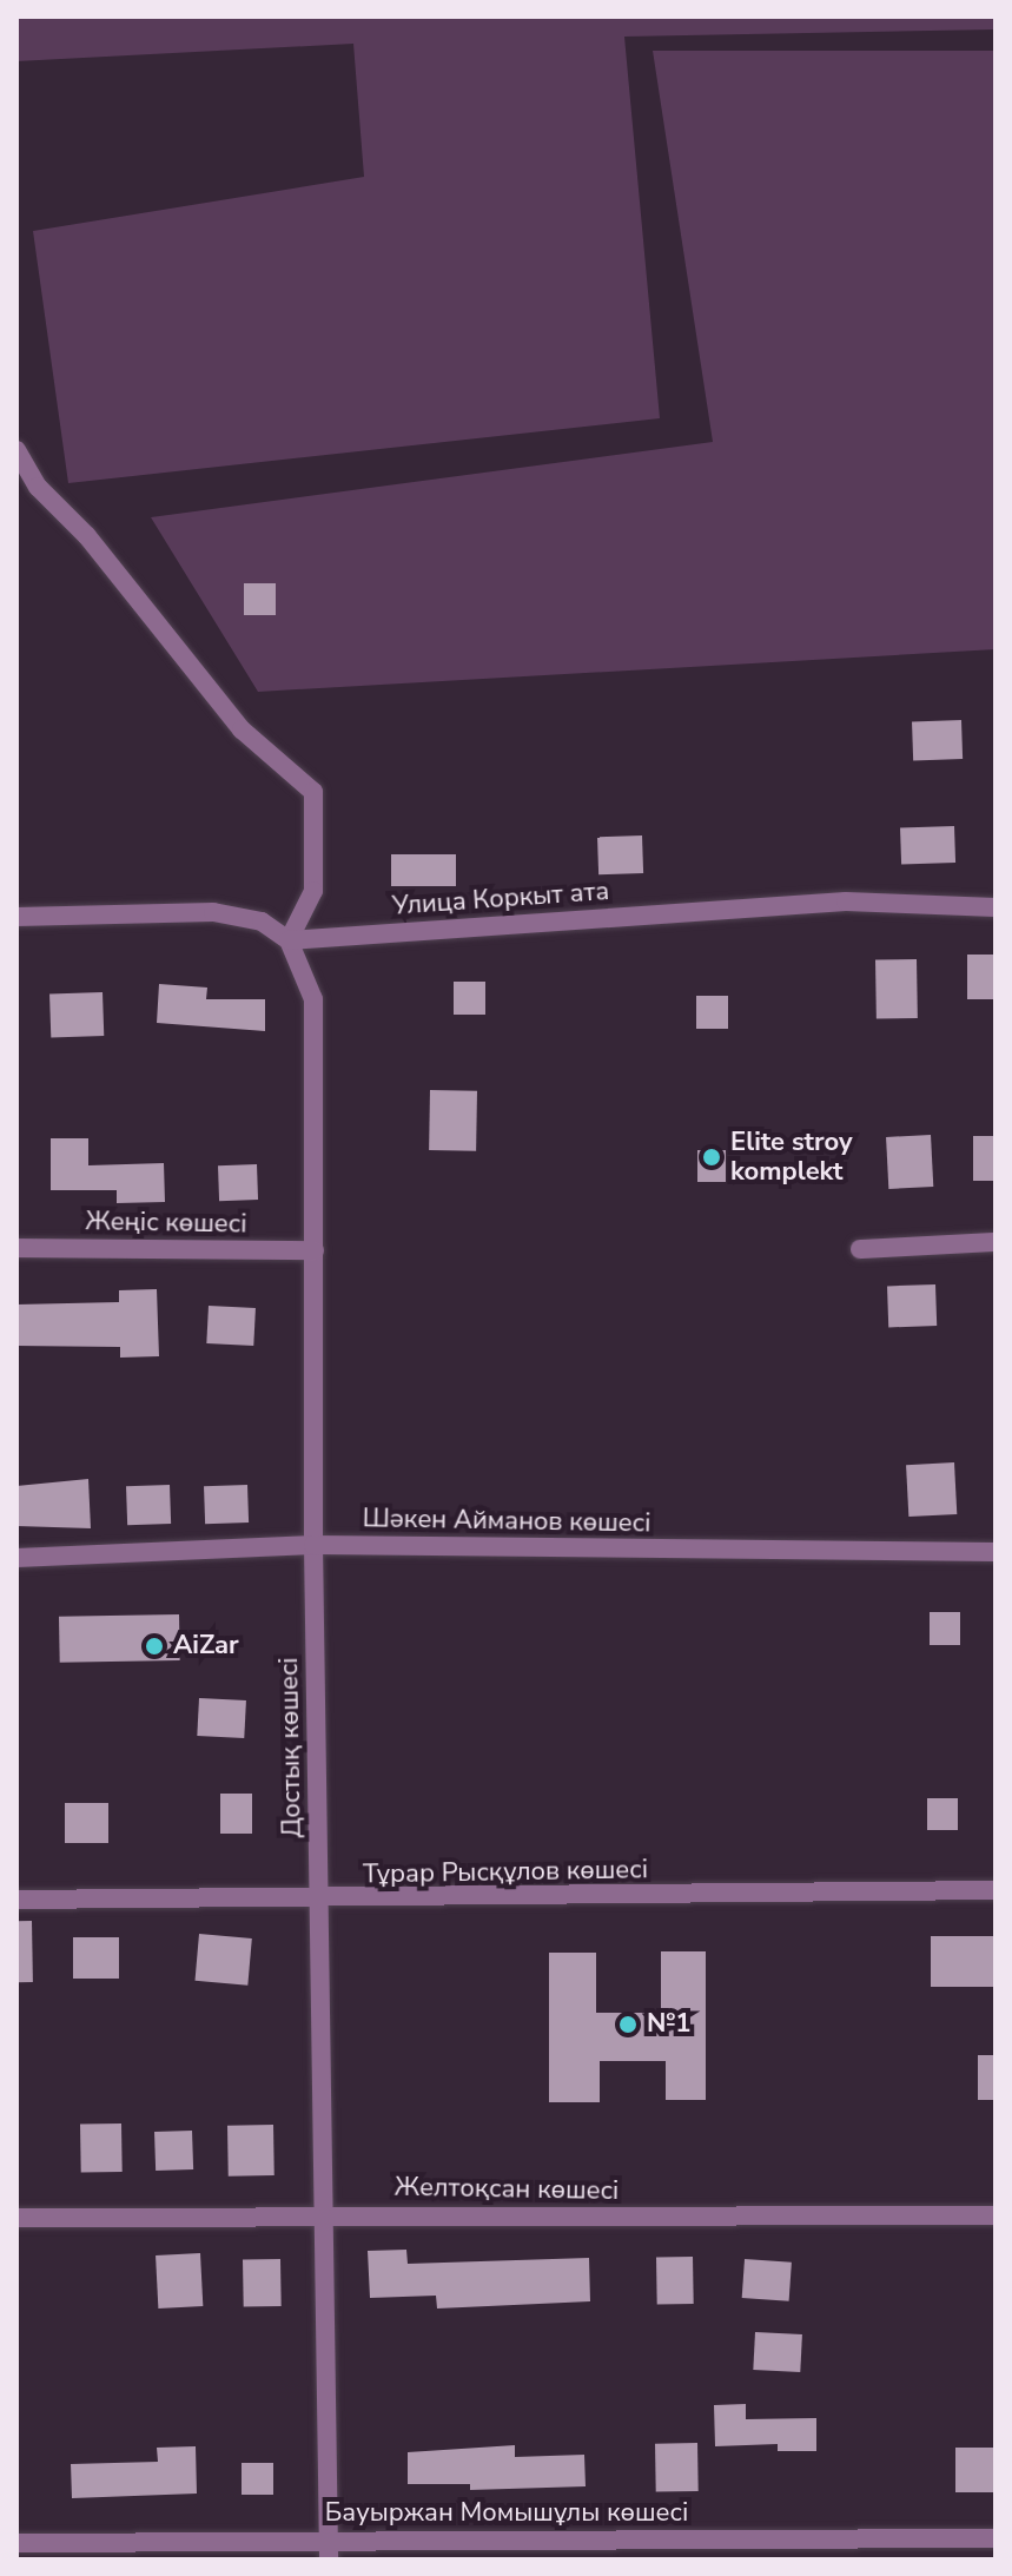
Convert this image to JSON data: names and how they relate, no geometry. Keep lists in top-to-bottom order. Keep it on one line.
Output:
{"streets":{"street":["Улица Коркыт ата","Жеңіс көшесі","Шәкен Айманов көшесі","Достық көшесі","Тұрар Рысқұлов көшесі","Желтоқсан көшесі","Бауыржан Момышұлы көшесі"]},"crossings":[["Улица Коркыт ата","Достық көшесі"],["Жеңіс көшесі","Достық көшесі"],["Шәкен Айманов көшесі","Достық көшесі"],["Достық көшесі","Тұрар Рысқұлов көшесі"],["Достық көшесі","Желтоқсан көшесі"],["Достық көшесі","Бауыржан Момышұлы көшесі"]],"places":["Elite stroy komplekt","AiZar","№1"]}
